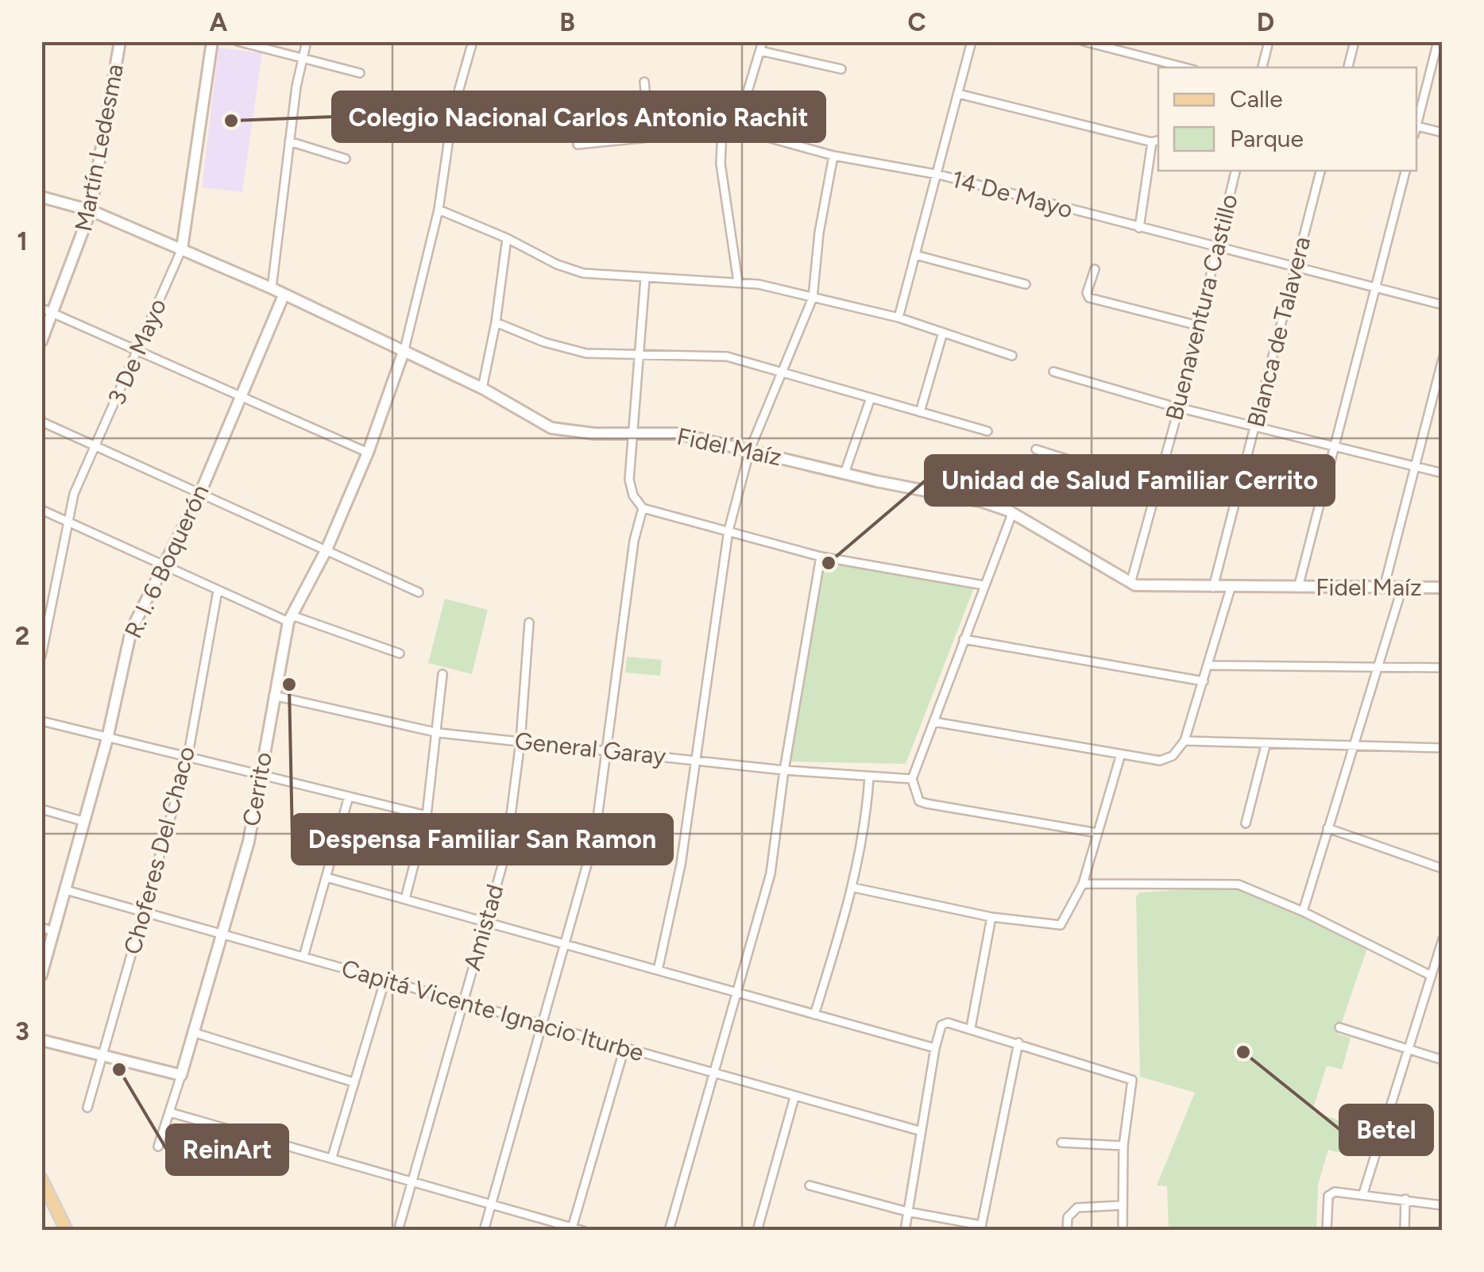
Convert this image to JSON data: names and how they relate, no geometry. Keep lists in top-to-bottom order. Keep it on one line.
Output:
{"streets":{"street":["Martín Ledesma","14 De Mayo","Buenaventura Castillo","Blanca de Talavera","3 De Mayo","Fidel Maíz","R. I. 6 Boquerón","General Garay","Cerrito","Choferes Del Chaco","Amistad","Capitá Vicente Ignacio Iturbe"]},"crossings":[["Martín Ledesma","Fidel Maíz"],["14 De Mayo","Buenaventura Castillo"],["14 De Mayo","Blanca de Talavera"],["Buenaventura Castillo","Fidel Maíz"],["Blanca de Talavera","Fidel Maíz"],["3 De Mayo","Fidel Maíz"],["Fidel Maíz","R. I. 6 Boquerón"],["Fidel Maíz","Cerrito"],["R. I. 6 Boquerón","Capitá Vicente Ignacio Iturbe"],["General Garay","Cerrito"],["General Garay","Amistad"],["Cerrito","Capitá Vicente Ignacio Iturbe"],["Choferes Del Chaco","Capitá Vicente Ignacio Iturbe"],["Amistad","Capitá Vicente Ignacio Iturbe"]],"places":["Colegio Nacional Carlos Antonio Rachit","Unidad de Salud Familiar Cerrito","Despensa Familiar San Ramon","Betel","ReinArt"],"legend":["Calle","Parque"],"grid":{"columns":["A","B","C","D"],"rows":["1","2","3"]}}
